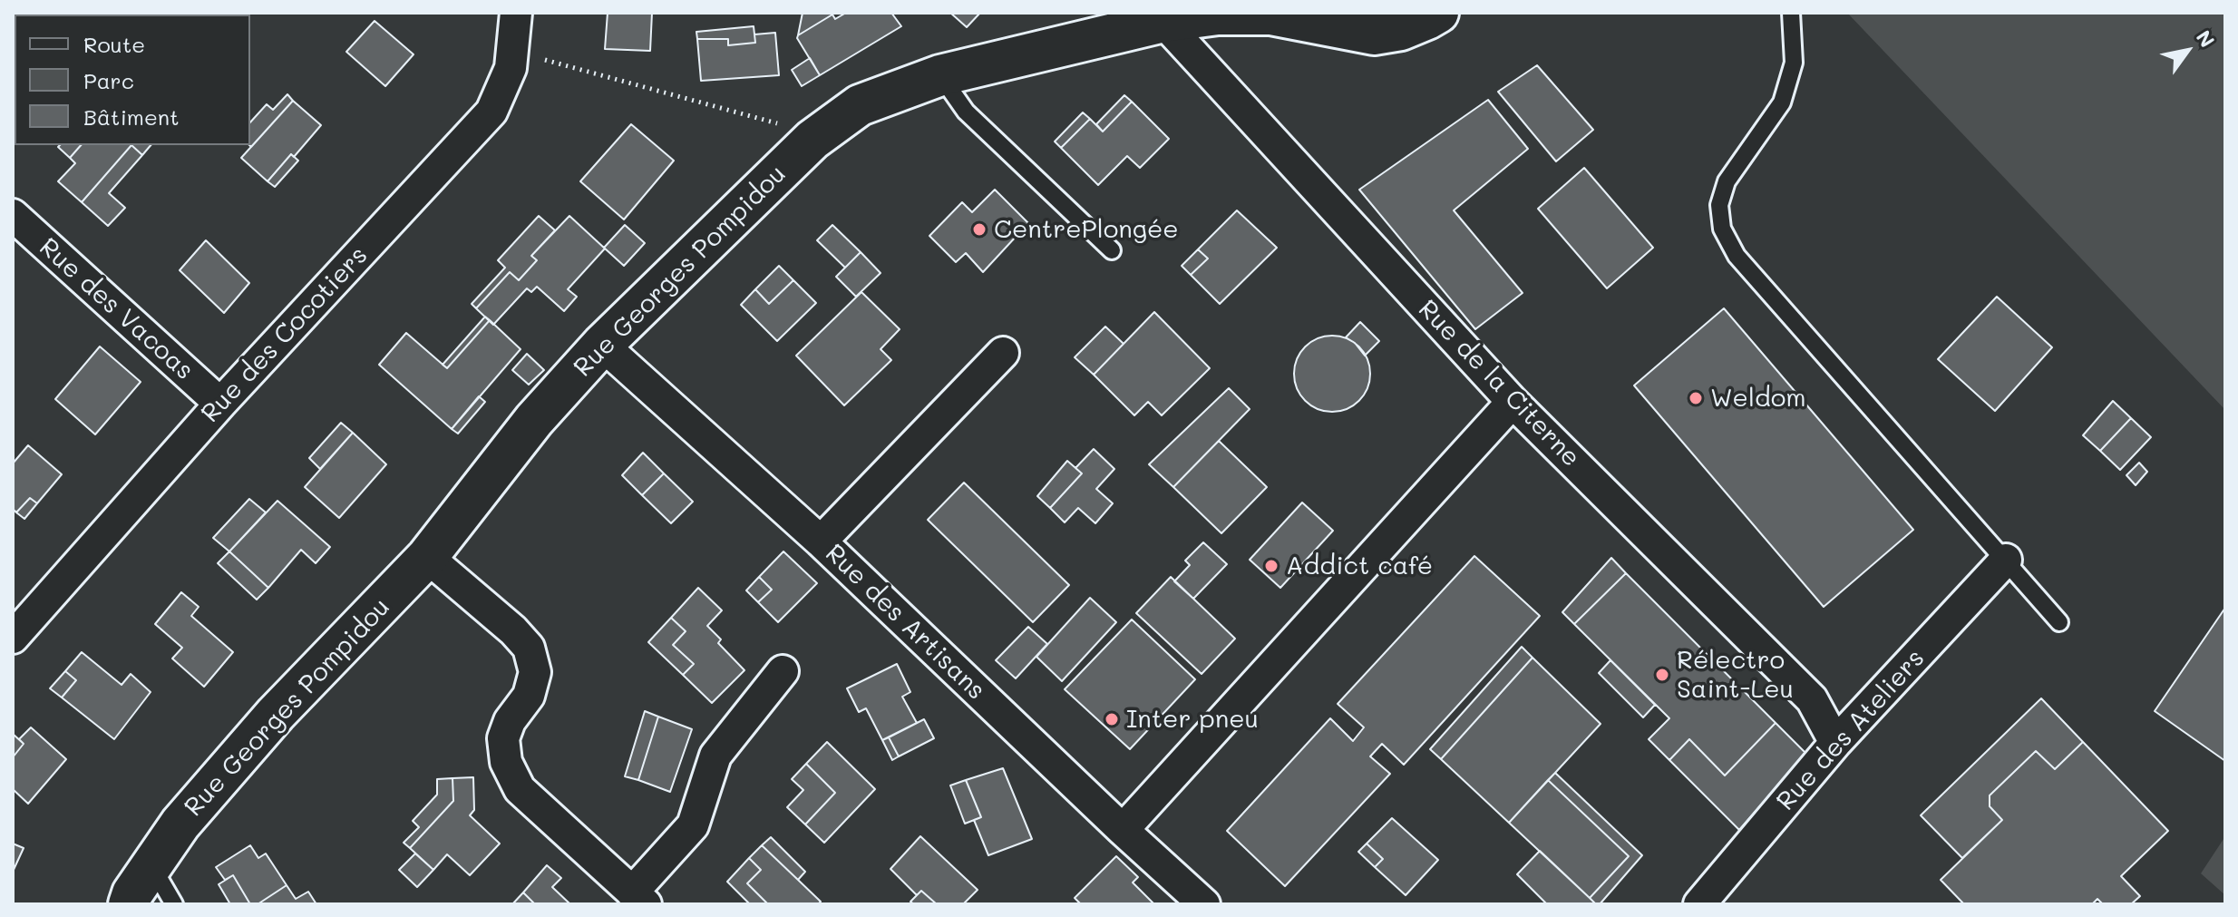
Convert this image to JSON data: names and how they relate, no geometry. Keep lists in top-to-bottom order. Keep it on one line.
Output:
{"streets":{"main road":["Rue Georges Pompidou"],"street":["Rue des Vacoas","Rue des Cocotiers","Rue de la Citerne","Rue des Artisans","Rue des Ateliers"]},"crossings":[["Rue Georges Pompidou","Rue de la Citerne"],["Rue Georges Pompidou","Rue des Artisans"],["Rue des Vacoas","Rue des Cocotiers"],["Rue de la Citerne","Rue des Ateliers"]],"places":["CentrePlongée","Weldom","Addict café","Rélectro Saint-Leu","Inter pneu"],"legend":["Route","Parc","Bâtiment"],"north":"top right"}
